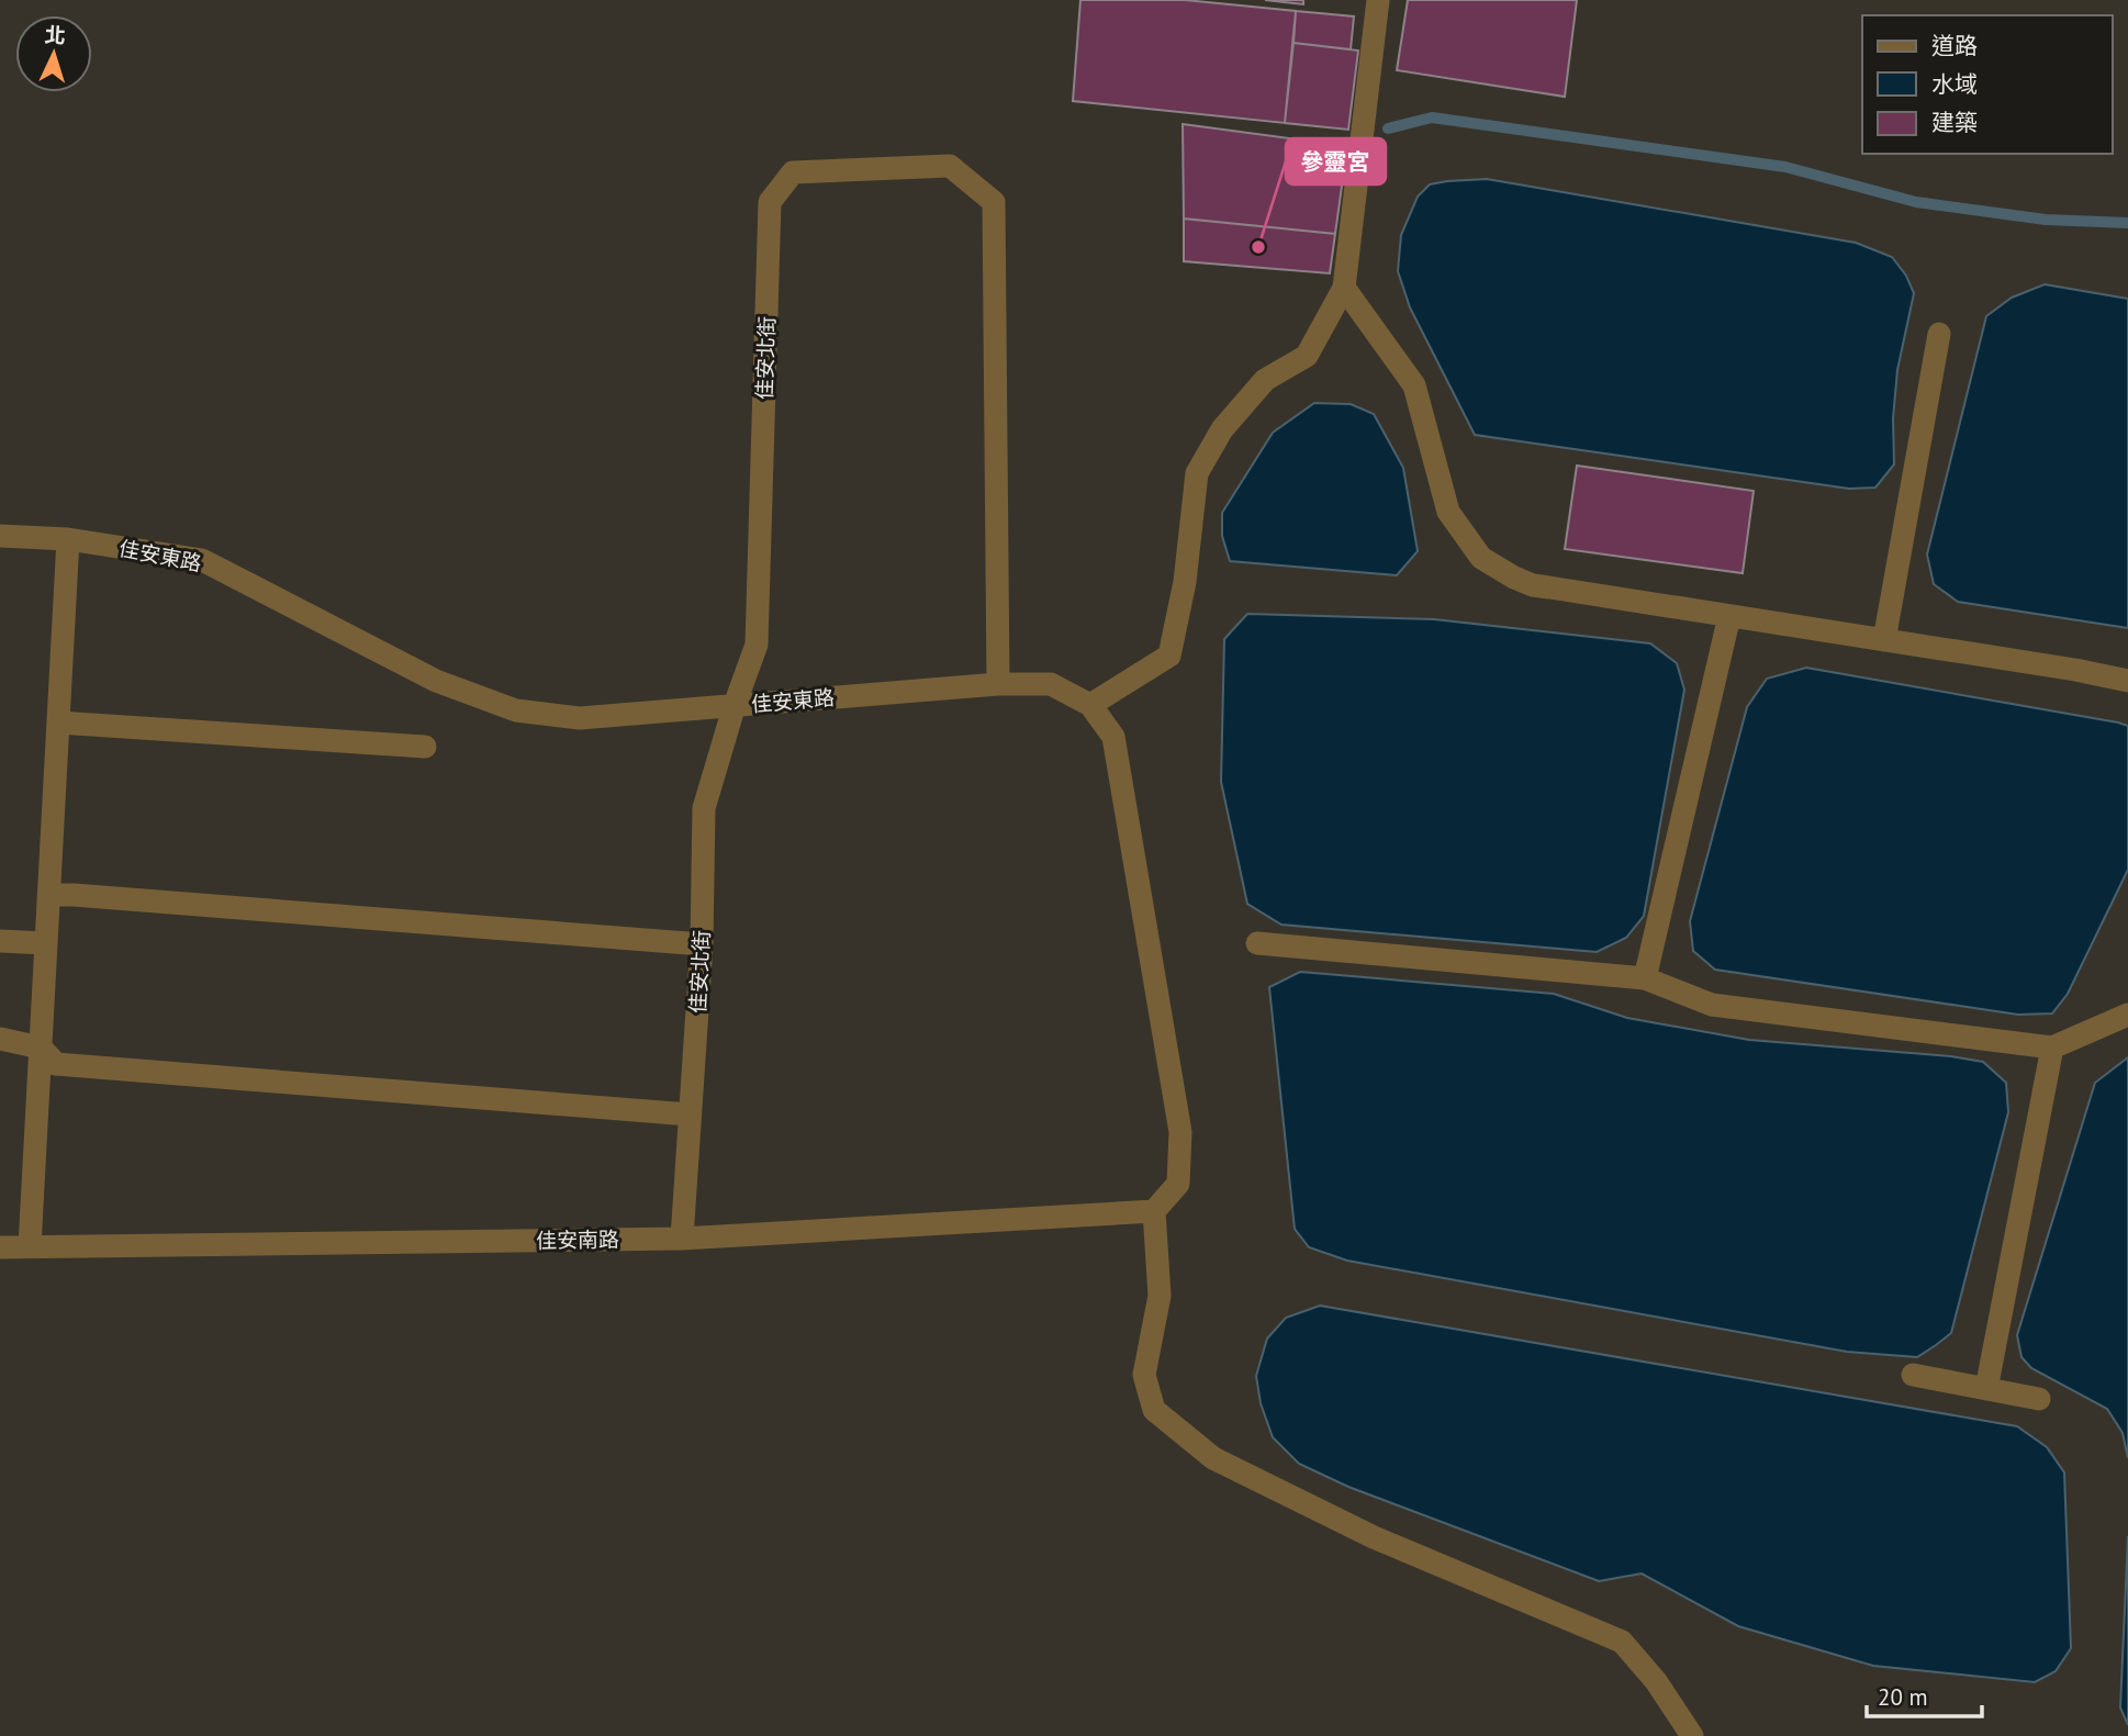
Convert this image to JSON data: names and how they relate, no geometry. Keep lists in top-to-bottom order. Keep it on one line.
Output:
{"streets":{"street":["佳安北街","佳安東路","佳安南路"]},"crossings":[["佳安北街","佳安東路"],["佳安北街","佳安南路"],["佳安東路","佳安南路"]],"places":["參靈宮"],"legend":["道路","水域","建築"],"scale_bar":"20 m","north":"top"}
